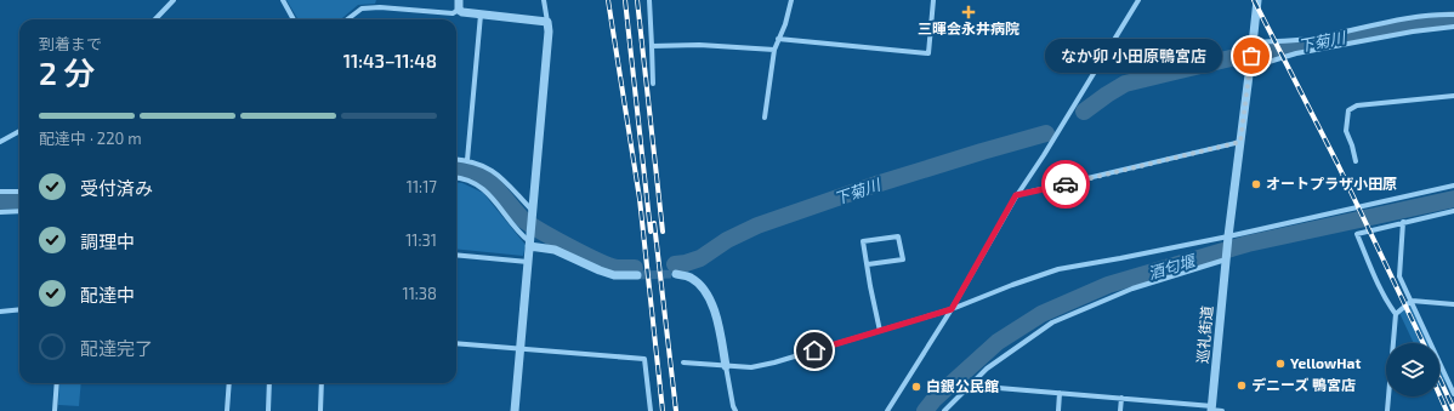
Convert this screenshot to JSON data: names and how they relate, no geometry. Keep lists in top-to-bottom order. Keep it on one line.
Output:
{"streets":{"street":["巡礼街道"]},"water":["下菊川","酒匂堰"],"places":{"health":["三暉会永井病院"],"other":["なか卯 小田原鴨宮店","オートプラザ小田原","YellowHat","デニーズ 鴨宮店","白銀公民館"]},"page":{"heading":["2 分","到着まで","11:43–11:48"],"bubble":"なか卯 小田原鴨宮店","bar":"配達中 · 220 m","list":[["受付済み","11:17"],["調理中","11:31"],["配達中","11:38"],"配達完了"]}}
